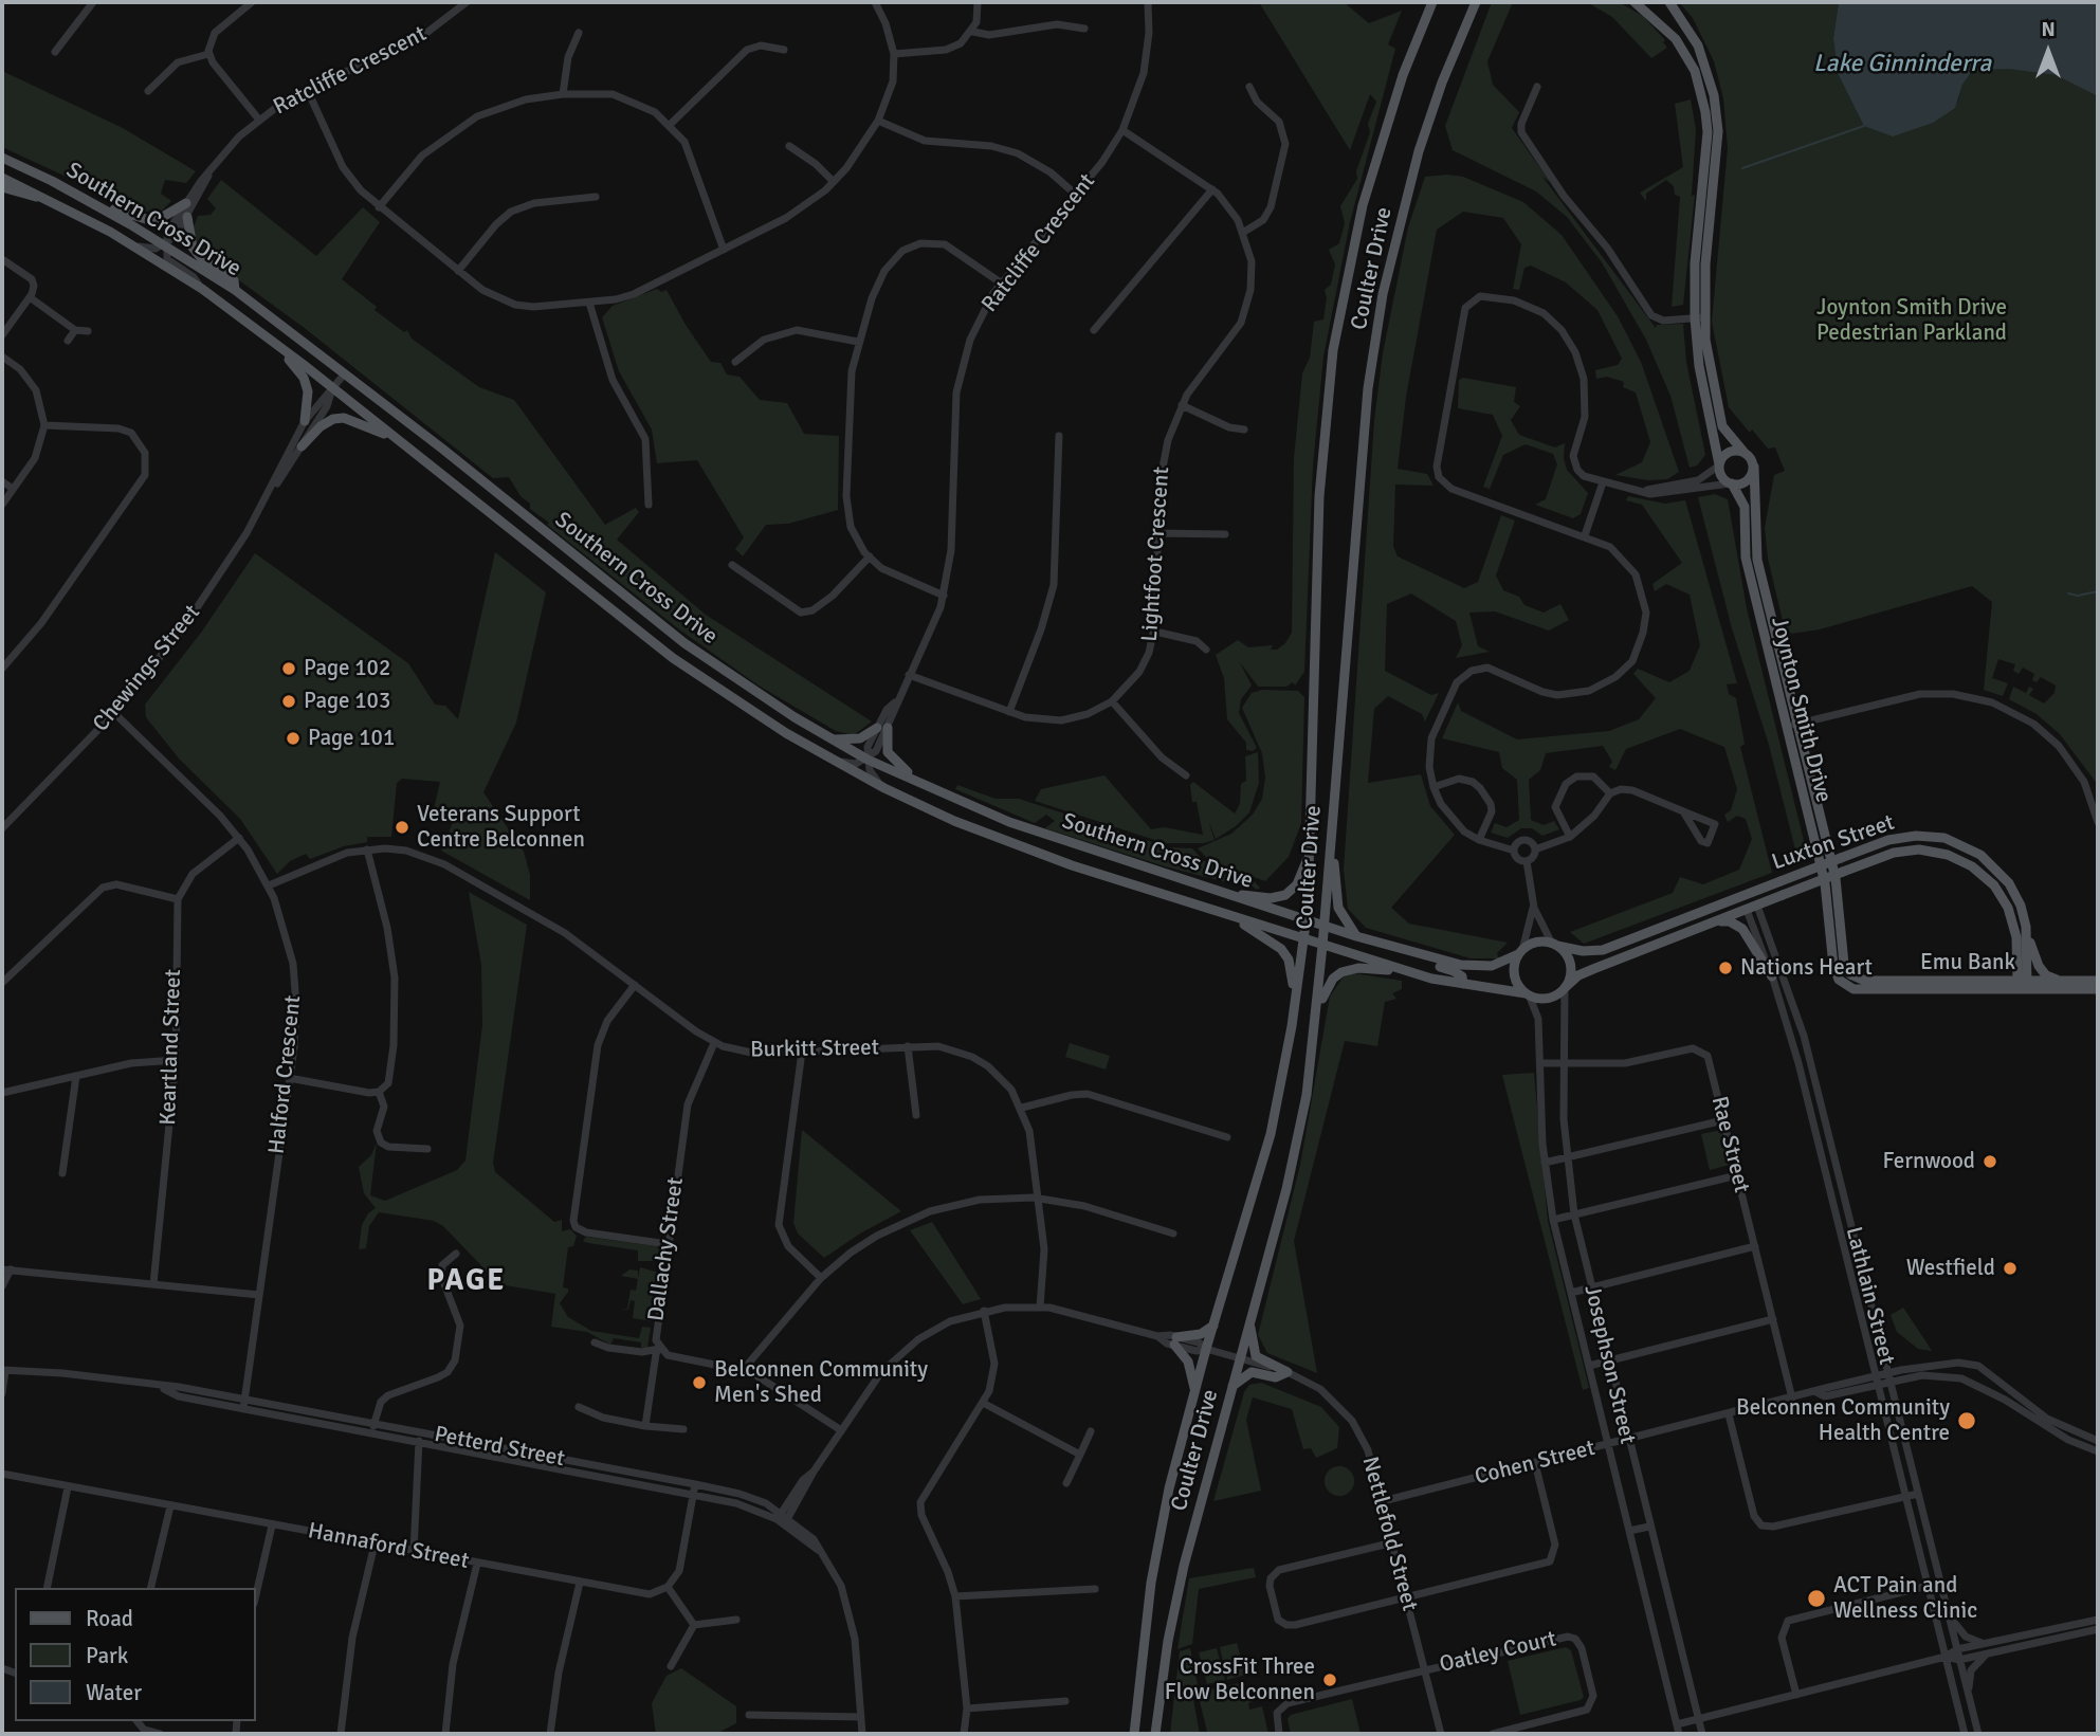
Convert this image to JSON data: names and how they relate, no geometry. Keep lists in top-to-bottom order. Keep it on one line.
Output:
{"streets":{"main road":["Southern Cross Drive","Coulter Drive","Joynton Smith Drive","Luxton Street","Emu Bank"],"street":["Ratcliffe Crescent","Lightfoot Crescent","Chewings Street","Keartland Street","Burkitt Street","Halford Crescent","Rae Street","Dallachy Street","Lathlain Street","Josephson Street","Petterd Street","Cohen Street","Nettlefold Street","Hannaford Street","Oatley Court"]},"crossings":[["Ratcliffe Crescent","Southern Cross Drive"],["Ratcliffe Crescent","Lightfoot Crescent"],["Southern Cross Drive","Coulter Drive"],["Southern Cross Drive","Chewings Street"],["Coulter Drive","Nettlefold Street"],["Chewings Street","Halford Crescent"],["Joynton Smith Drive","Emu Bank"],["Luxton Street","Emu Bank"],["Luxton Street","Lathlain Street"],["Luxton Street","Josephson Street"],["Burkitt Street","Halford Crescent"],["Burkitt Street","Dallachy Street"],["Burkitt Street","Nettlefold Street"],["Halford Crescent","Petterd Street"],["Rae Street","Josephson Street"],["Rae Street","Cohen Street"],["Dallachy Street","Nettlefold Street"],["Lathlain Street","Cohen Street"],["Josephson Street","Cohen Street"],["Petterd Street","Nettlefold Street"],["Cohen Street","Nettlefold Street"],["Nettlefold Street","Oatley Court"]],"districts":["PAGE"],"water":["Lake Ginninderra"],"parks":["Joynton Smith Drive Pedestrian Parkland"],"places":["Page 102","Page 103","Page 101","Veterans Support Centre Belconnen","Nations Heart","Fernwood","Westfield","Belconnen Community Men's Shed","Belconnen Community Health Centre","ACT Pain and Wellness Clinic","CrossFit Three Flow Belconnen"],"legend":["Road","Park","Water"],"north":"top"}
